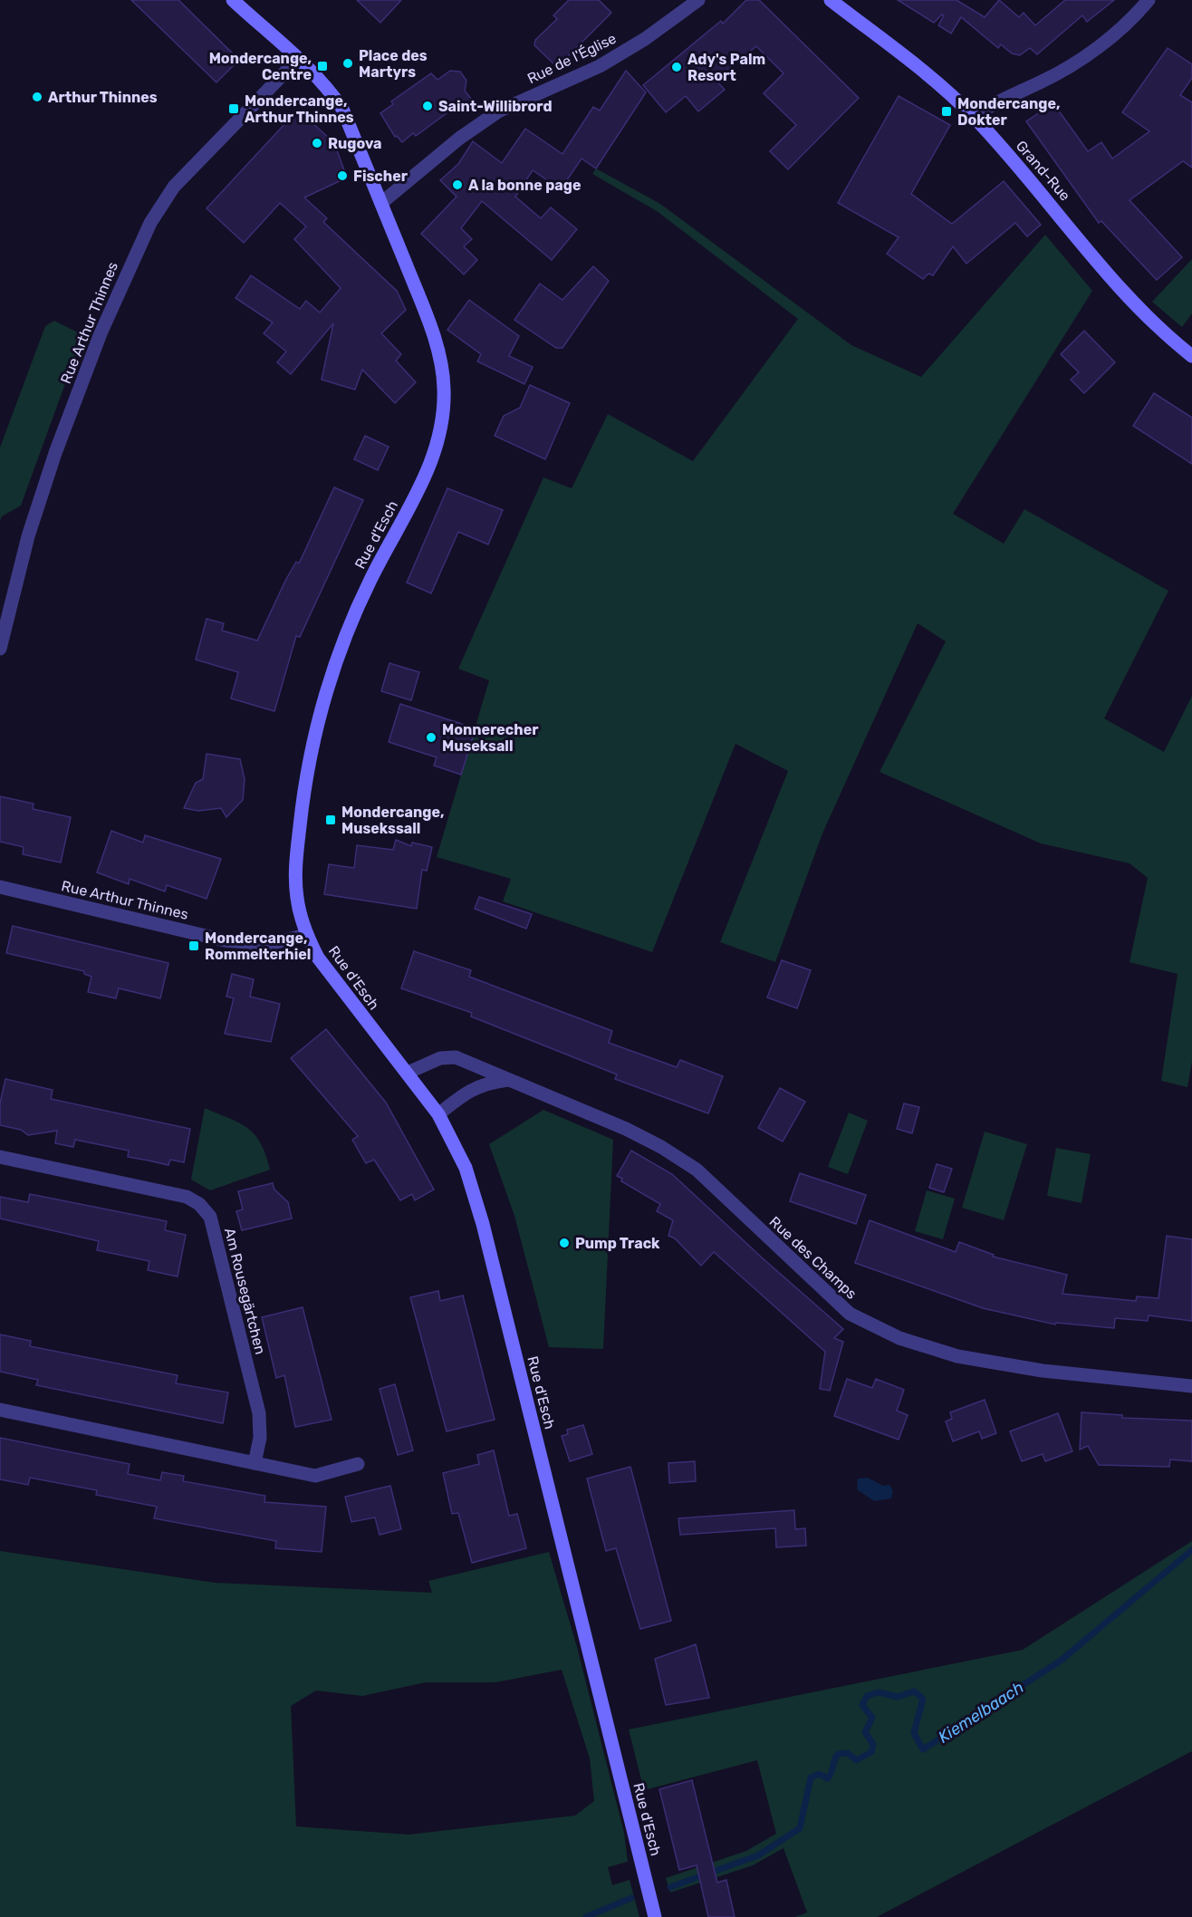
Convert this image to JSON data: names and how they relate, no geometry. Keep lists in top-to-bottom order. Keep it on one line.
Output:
{"streets":{"main road":["Grand-Rue","Rue d'Esch"],"street":["Rue de l'Église","Rue Arthur Thinnes","Rue des Champs","Am Rousegärtchen"]},"crossings":[["Rue de l'Église","Rue d'Esch"],["Rue Arthur Thinnes","Rue d'Esch"],["Rue d'Esch","Rue des Champs"]],"water":["Kiemelbaach"],"places":{"other":["Place des Martyrs","Ady's Palm Resort","Arthur Thinnes","Saint-Willibrord","Rugova","Fischer","A la bonne page","Monnerecher Museksall","Pump Track"],"transit":["Mondercange, Centre","Mondercange, Arthur Thinnes","Mondercange, Dokter","Mondercange, Musekssall","Mondercange, Rommelterhiel"]}}
